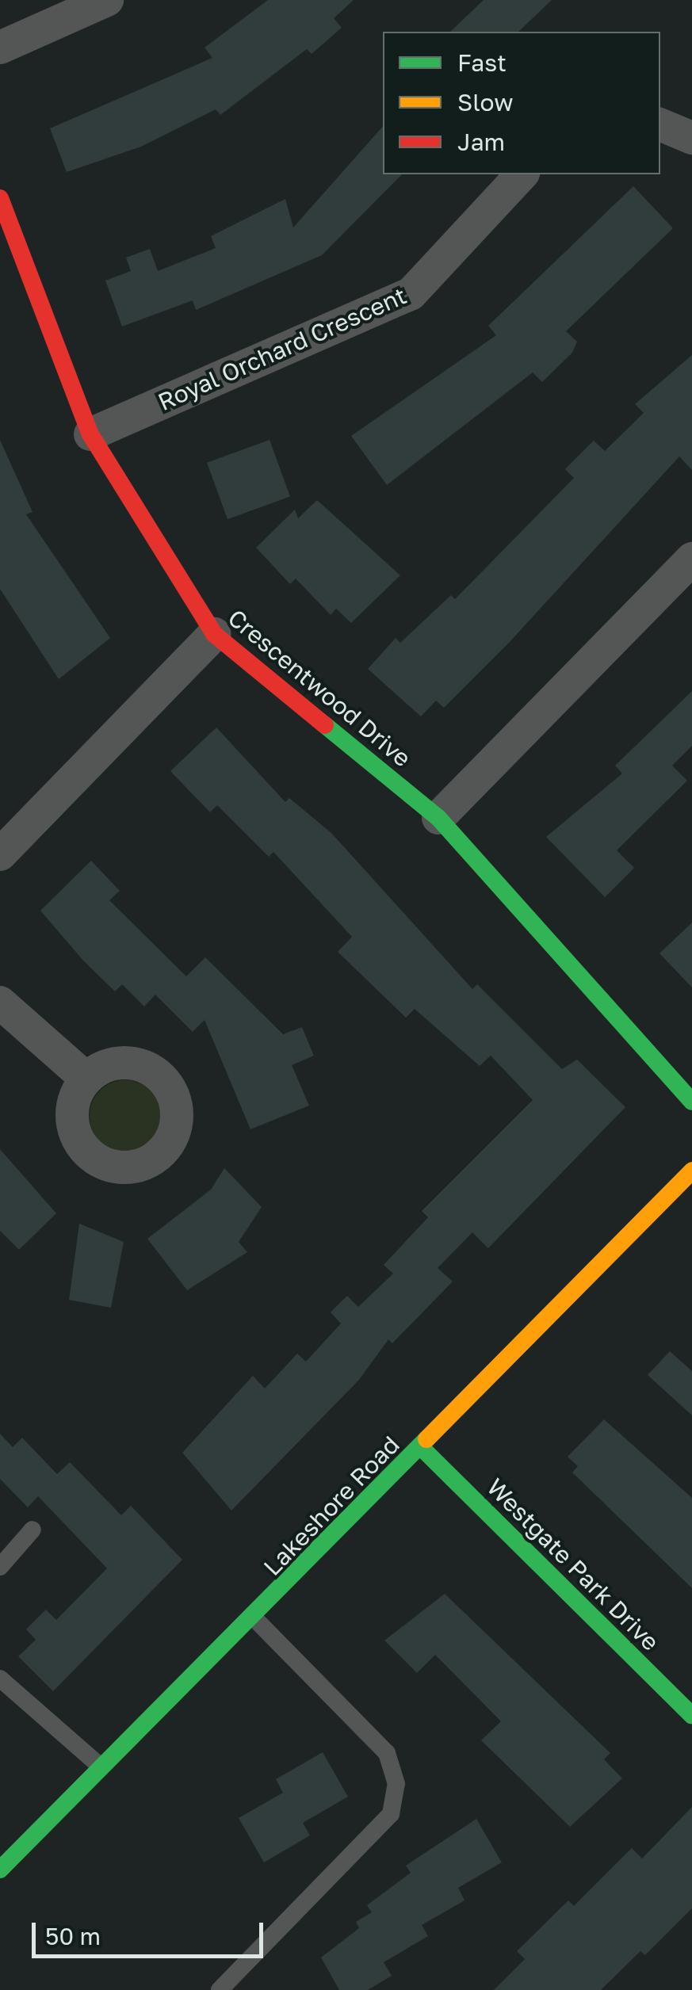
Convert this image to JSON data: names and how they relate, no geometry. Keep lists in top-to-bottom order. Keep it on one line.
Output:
{"streets":{"street":["Royal Orchard Crescent","Crescentwood Drive","Lakeshore Road","Westgate Park Drive"]},"crossings":[["Royal Orchard Crescent","Crescentwood Drive"],["Lakeshore Road","Westgate Park Drive"]],"legend":["Fast","Slow","Jam"],"scale_bar":"50 m"}
